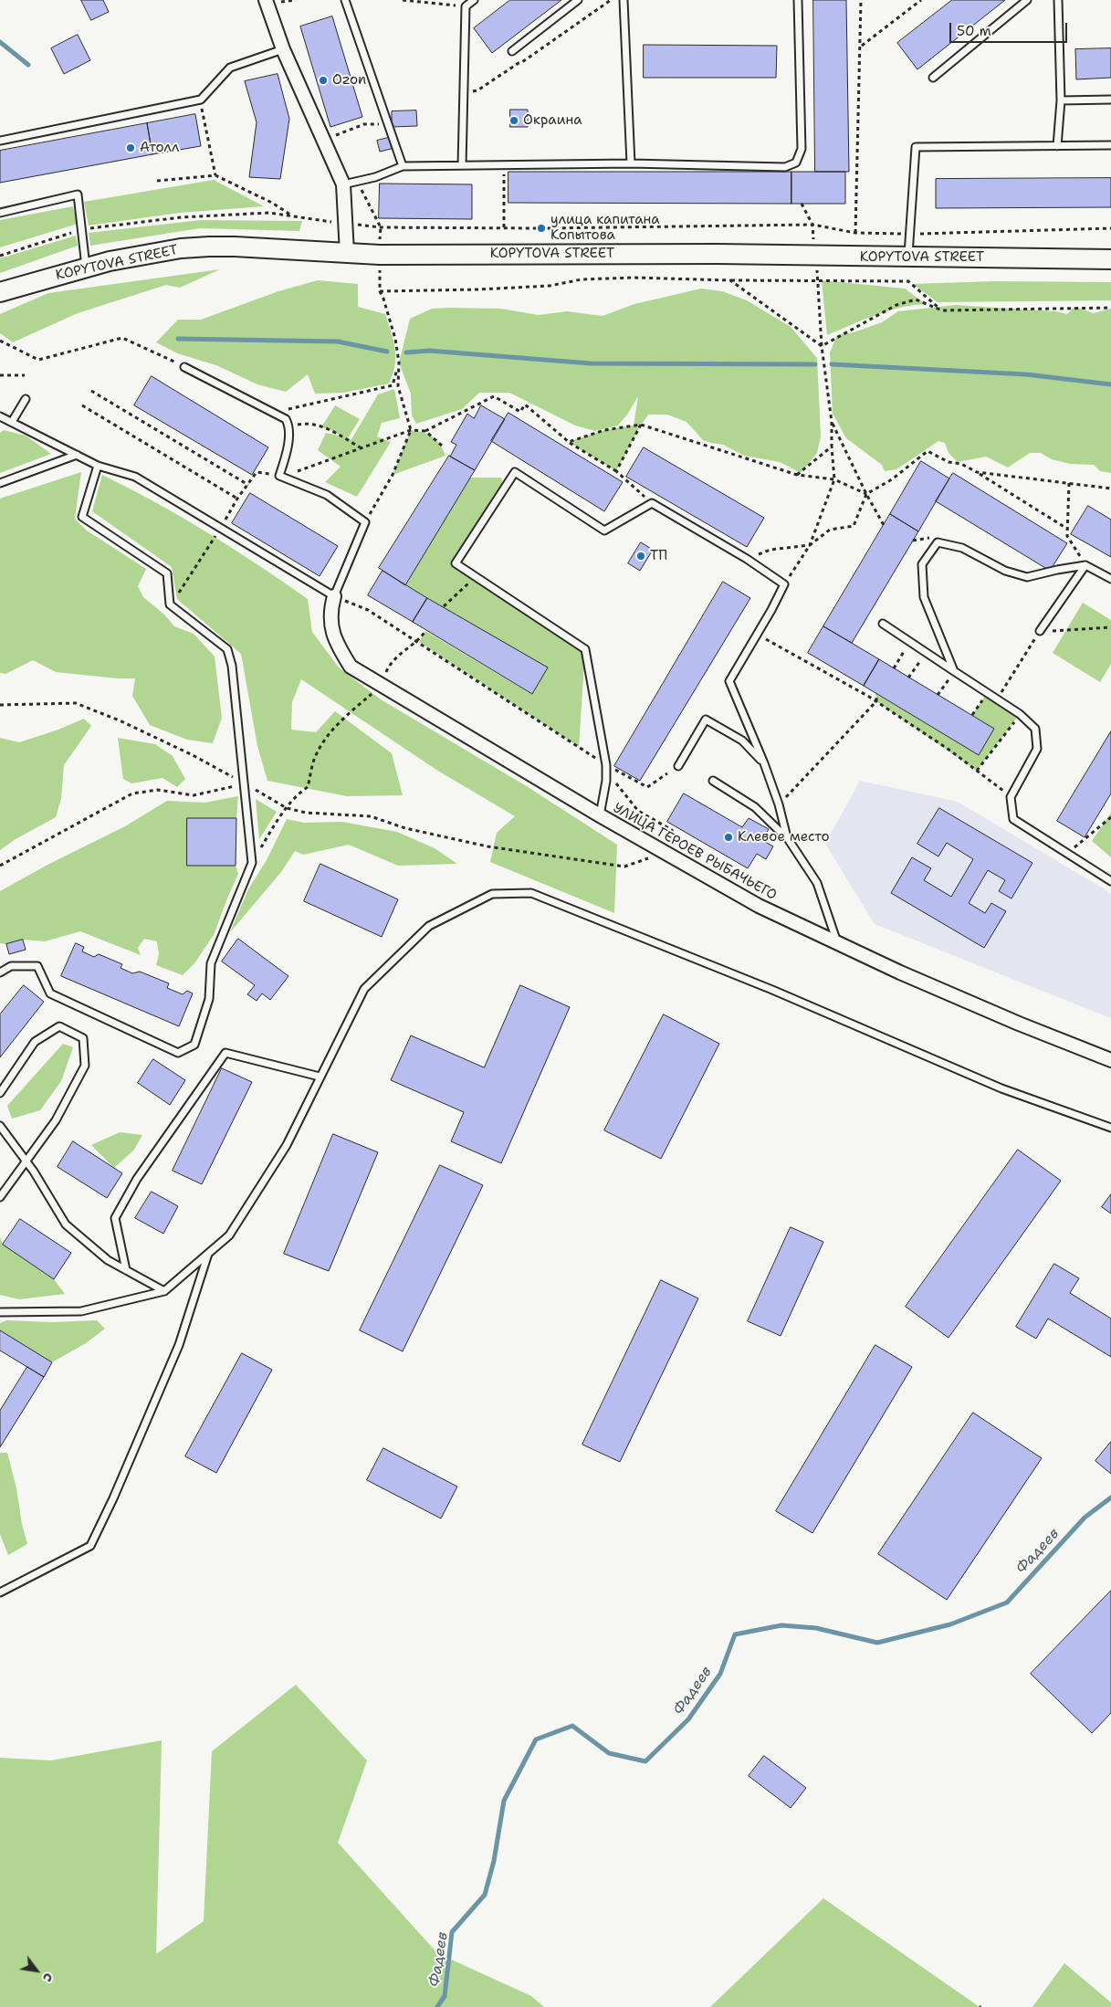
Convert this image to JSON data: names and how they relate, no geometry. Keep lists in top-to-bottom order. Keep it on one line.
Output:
{"streets":{"main road":["KOPYTOVA STREET"],"street":["УЛИЦА ГЕРОЕВ РЫБАЧЬЕГО"]},"water":["Фадеев"],"places":["Ozon","Окраина","Атолл","улица капитана Копытова","ТП","Клевое место"],"scale_bar":"50 m","north":"bottom right"}
